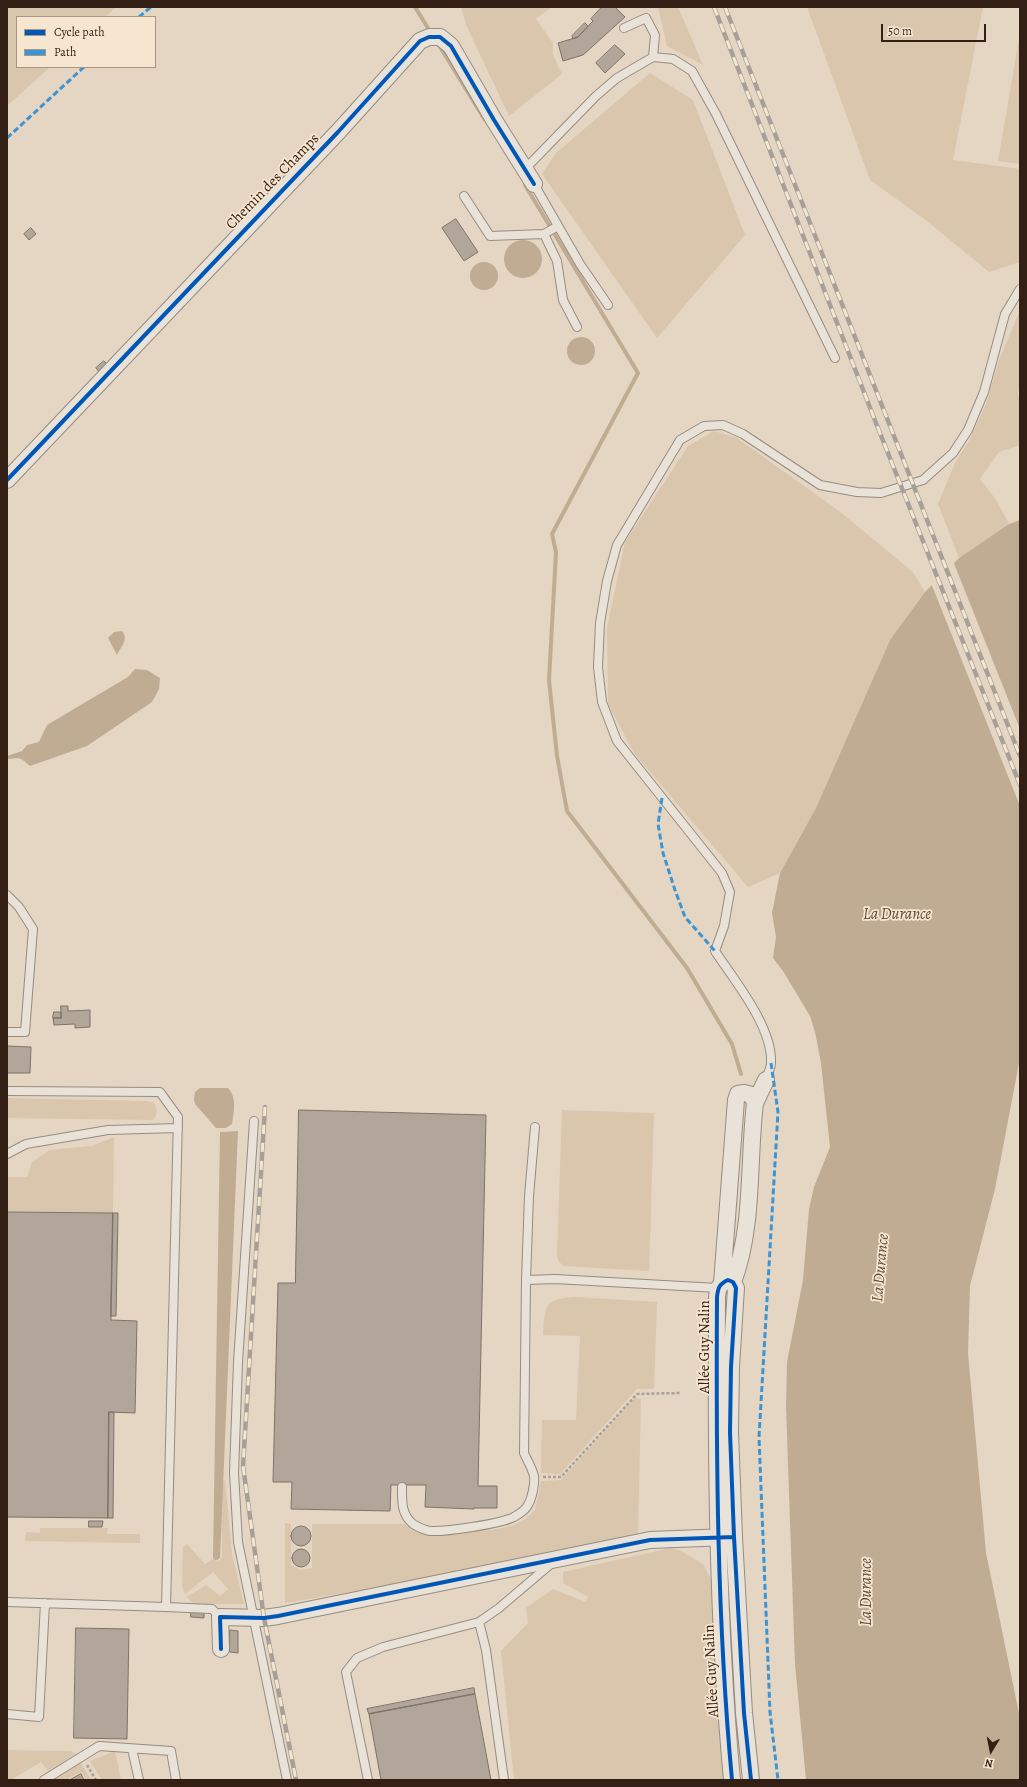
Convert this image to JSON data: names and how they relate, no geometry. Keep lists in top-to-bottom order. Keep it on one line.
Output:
{"streets":{"street":["Chemin des Champs","Allée Guy Nalin"]},"water":["La Durance"],"legend":["Cycle path","Path"],"scale_bar":"50 m","north":"bottom"}
